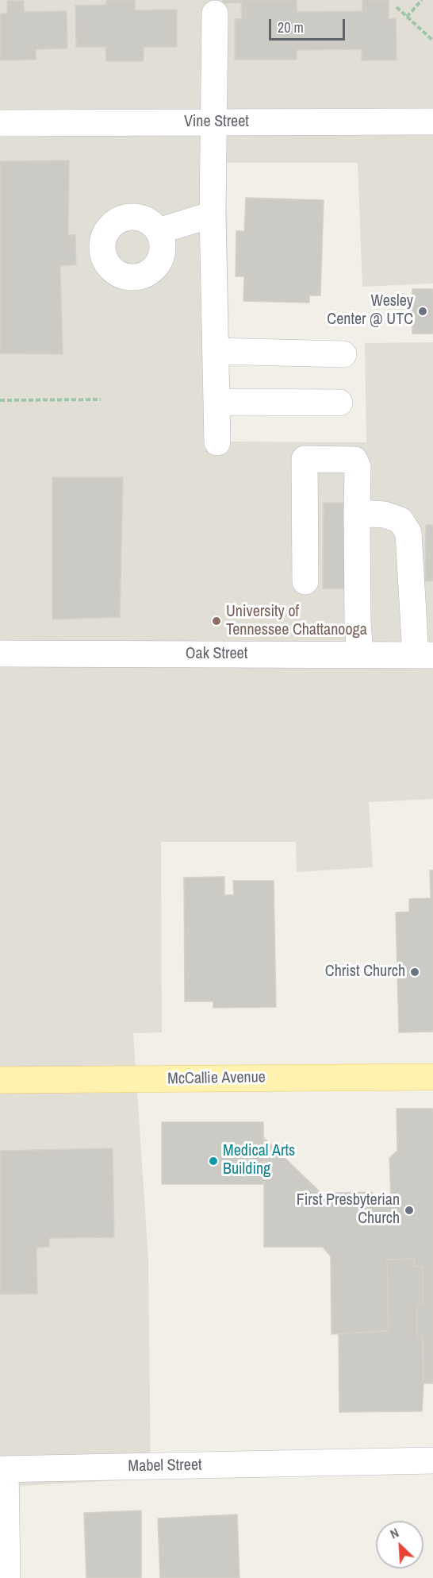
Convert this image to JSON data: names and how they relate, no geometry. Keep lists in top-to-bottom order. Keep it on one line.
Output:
{"streets":{"main road":["McCallie Avenue"],"street":["Vine Street","Oak Street","Mabel Street"]},"places":["Wesley Center @ UTC","University of Tennessee Chattanooga","Christ Church","Medical Arts Building","First Presbyterian Church"],"scale_bar":"20 m","north":"top left"}
